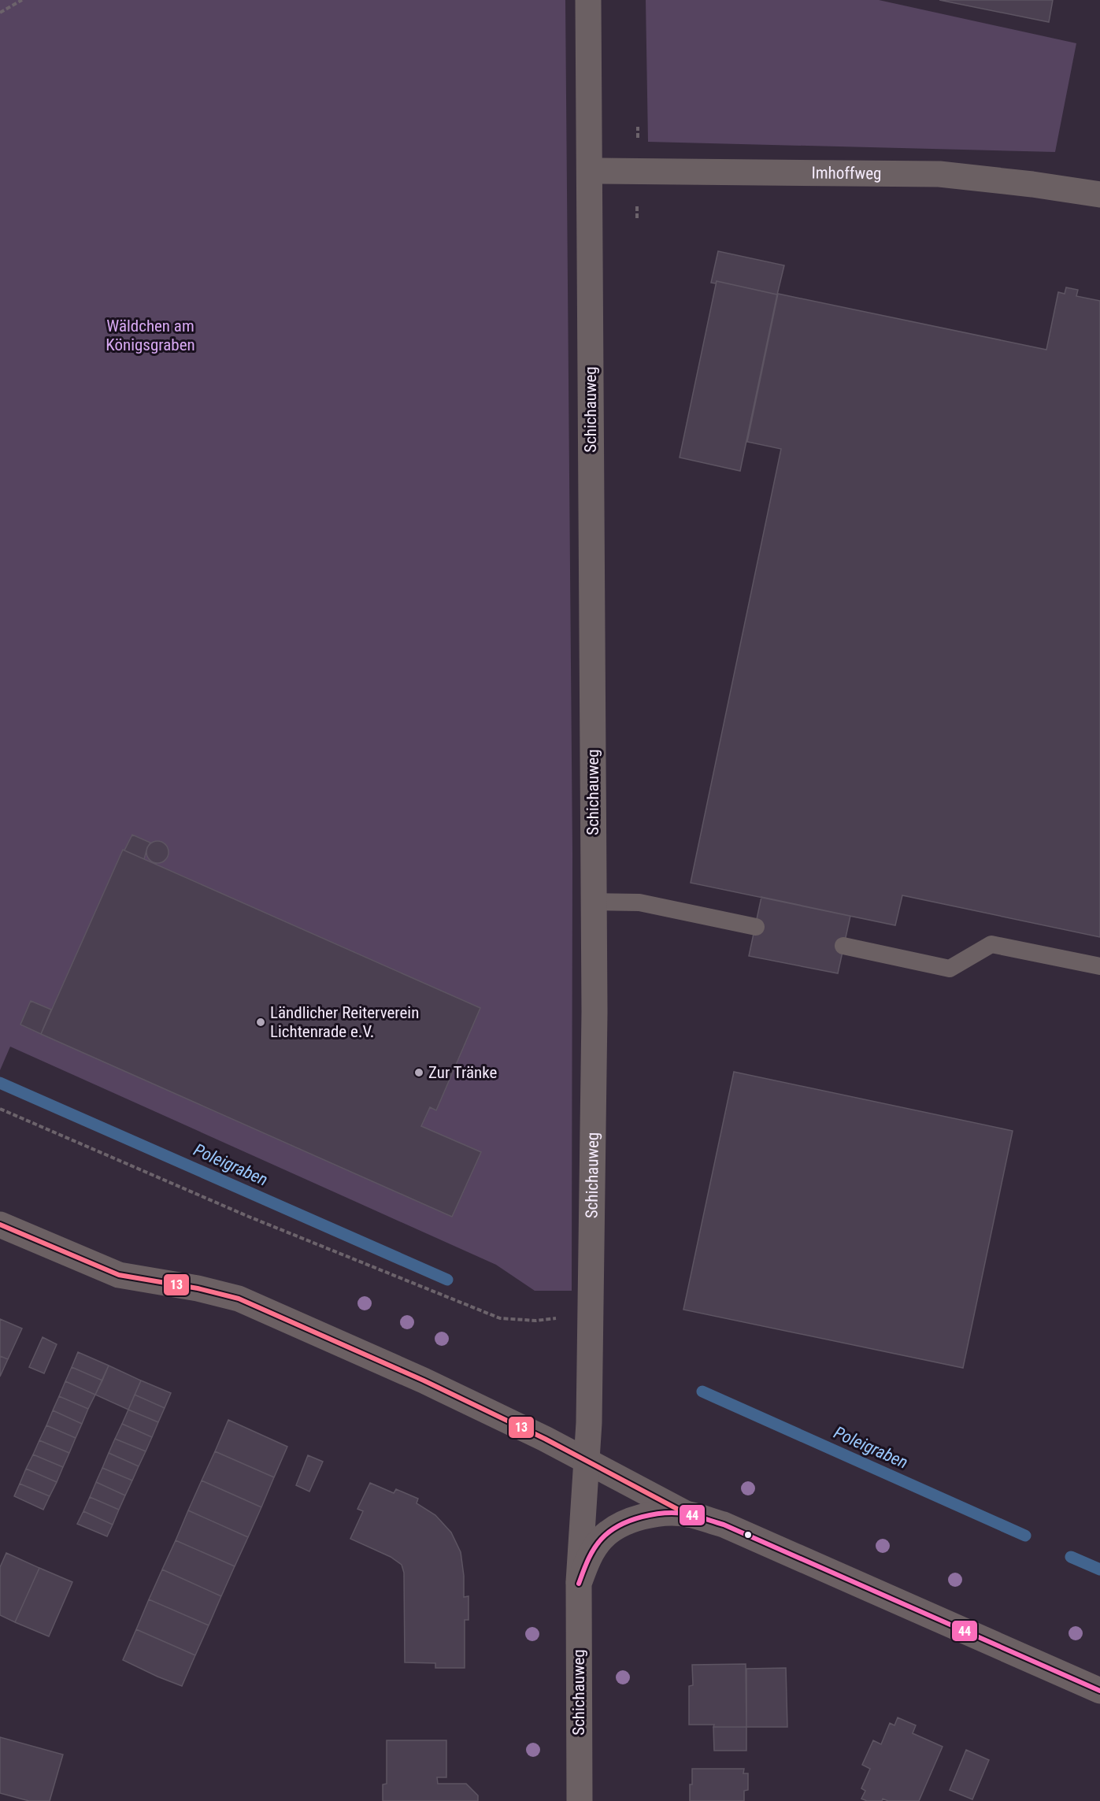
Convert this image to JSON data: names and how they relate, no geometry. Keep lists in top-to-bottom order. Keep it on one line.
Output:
{"streets":{"street":["Imhoffweg","Schichauweg"]},"crossings":[["Imhoffweg","Schichauweg"]],"water":["Poleigraben"],"parks":["Wäldchen am Königsgraben"],"places":["Ländlicher Reiterverein Lichtenrade e.V.","Zur Tränke"],"lines":["transit line 13","transit line 44"]}
